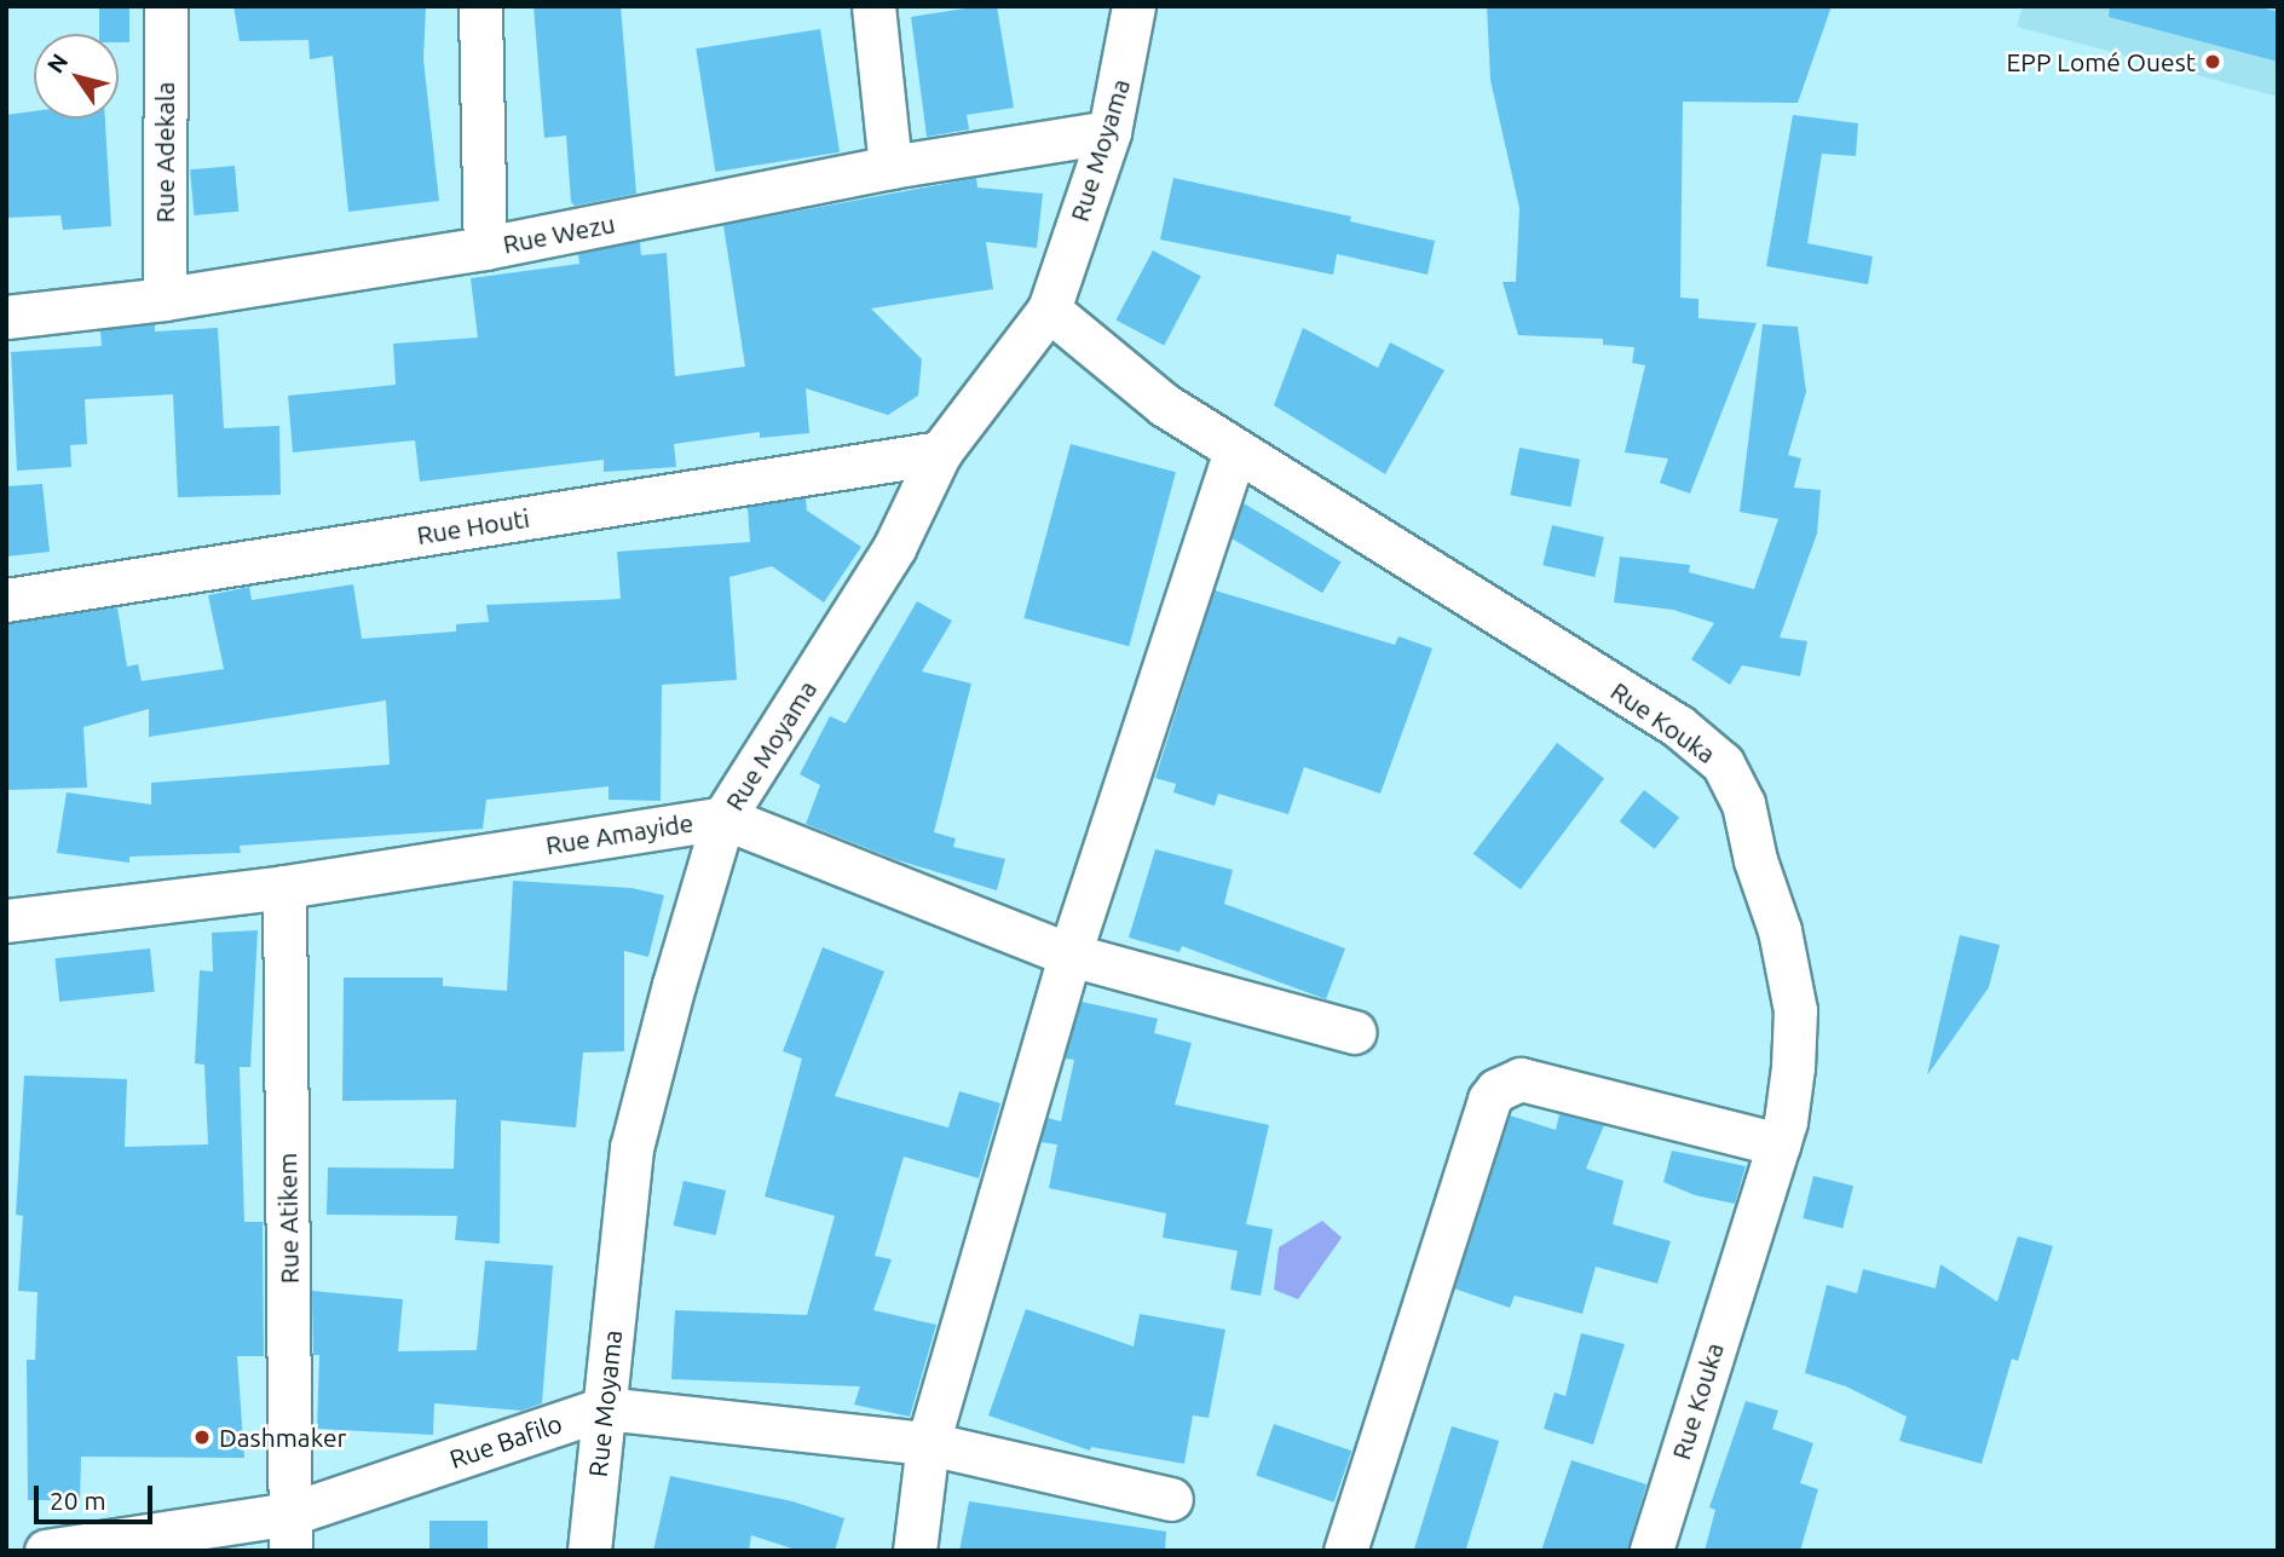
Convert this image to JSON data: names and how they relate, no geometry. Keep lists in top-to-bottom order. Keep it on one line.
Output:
{"streets":{"street":["Rue Moyama","Rue Adekala","Rue Wezu","Rue Houti","Rue Kouka","Rue Amayide","Rue Atikem","Rue Bafilo"]},"crossings":[["Rue Moyama","Rue Wezu"],["Rue Moyama","Rue Houti"],["Rue Moyama","Rue Kouka"],["Rue Moyama","Rue Amayide"],["Rue Moyama","Rue Bafilo"],["Rue Adekala","Rue Wezu"],["Rue Amayide","Rue Atikem"],["Rue Atikem","Rue Bafilo"]],"places":["EPP Lomé Ouest","Dashmaker"],"scale_bar":"20 m","north":"top left"}
